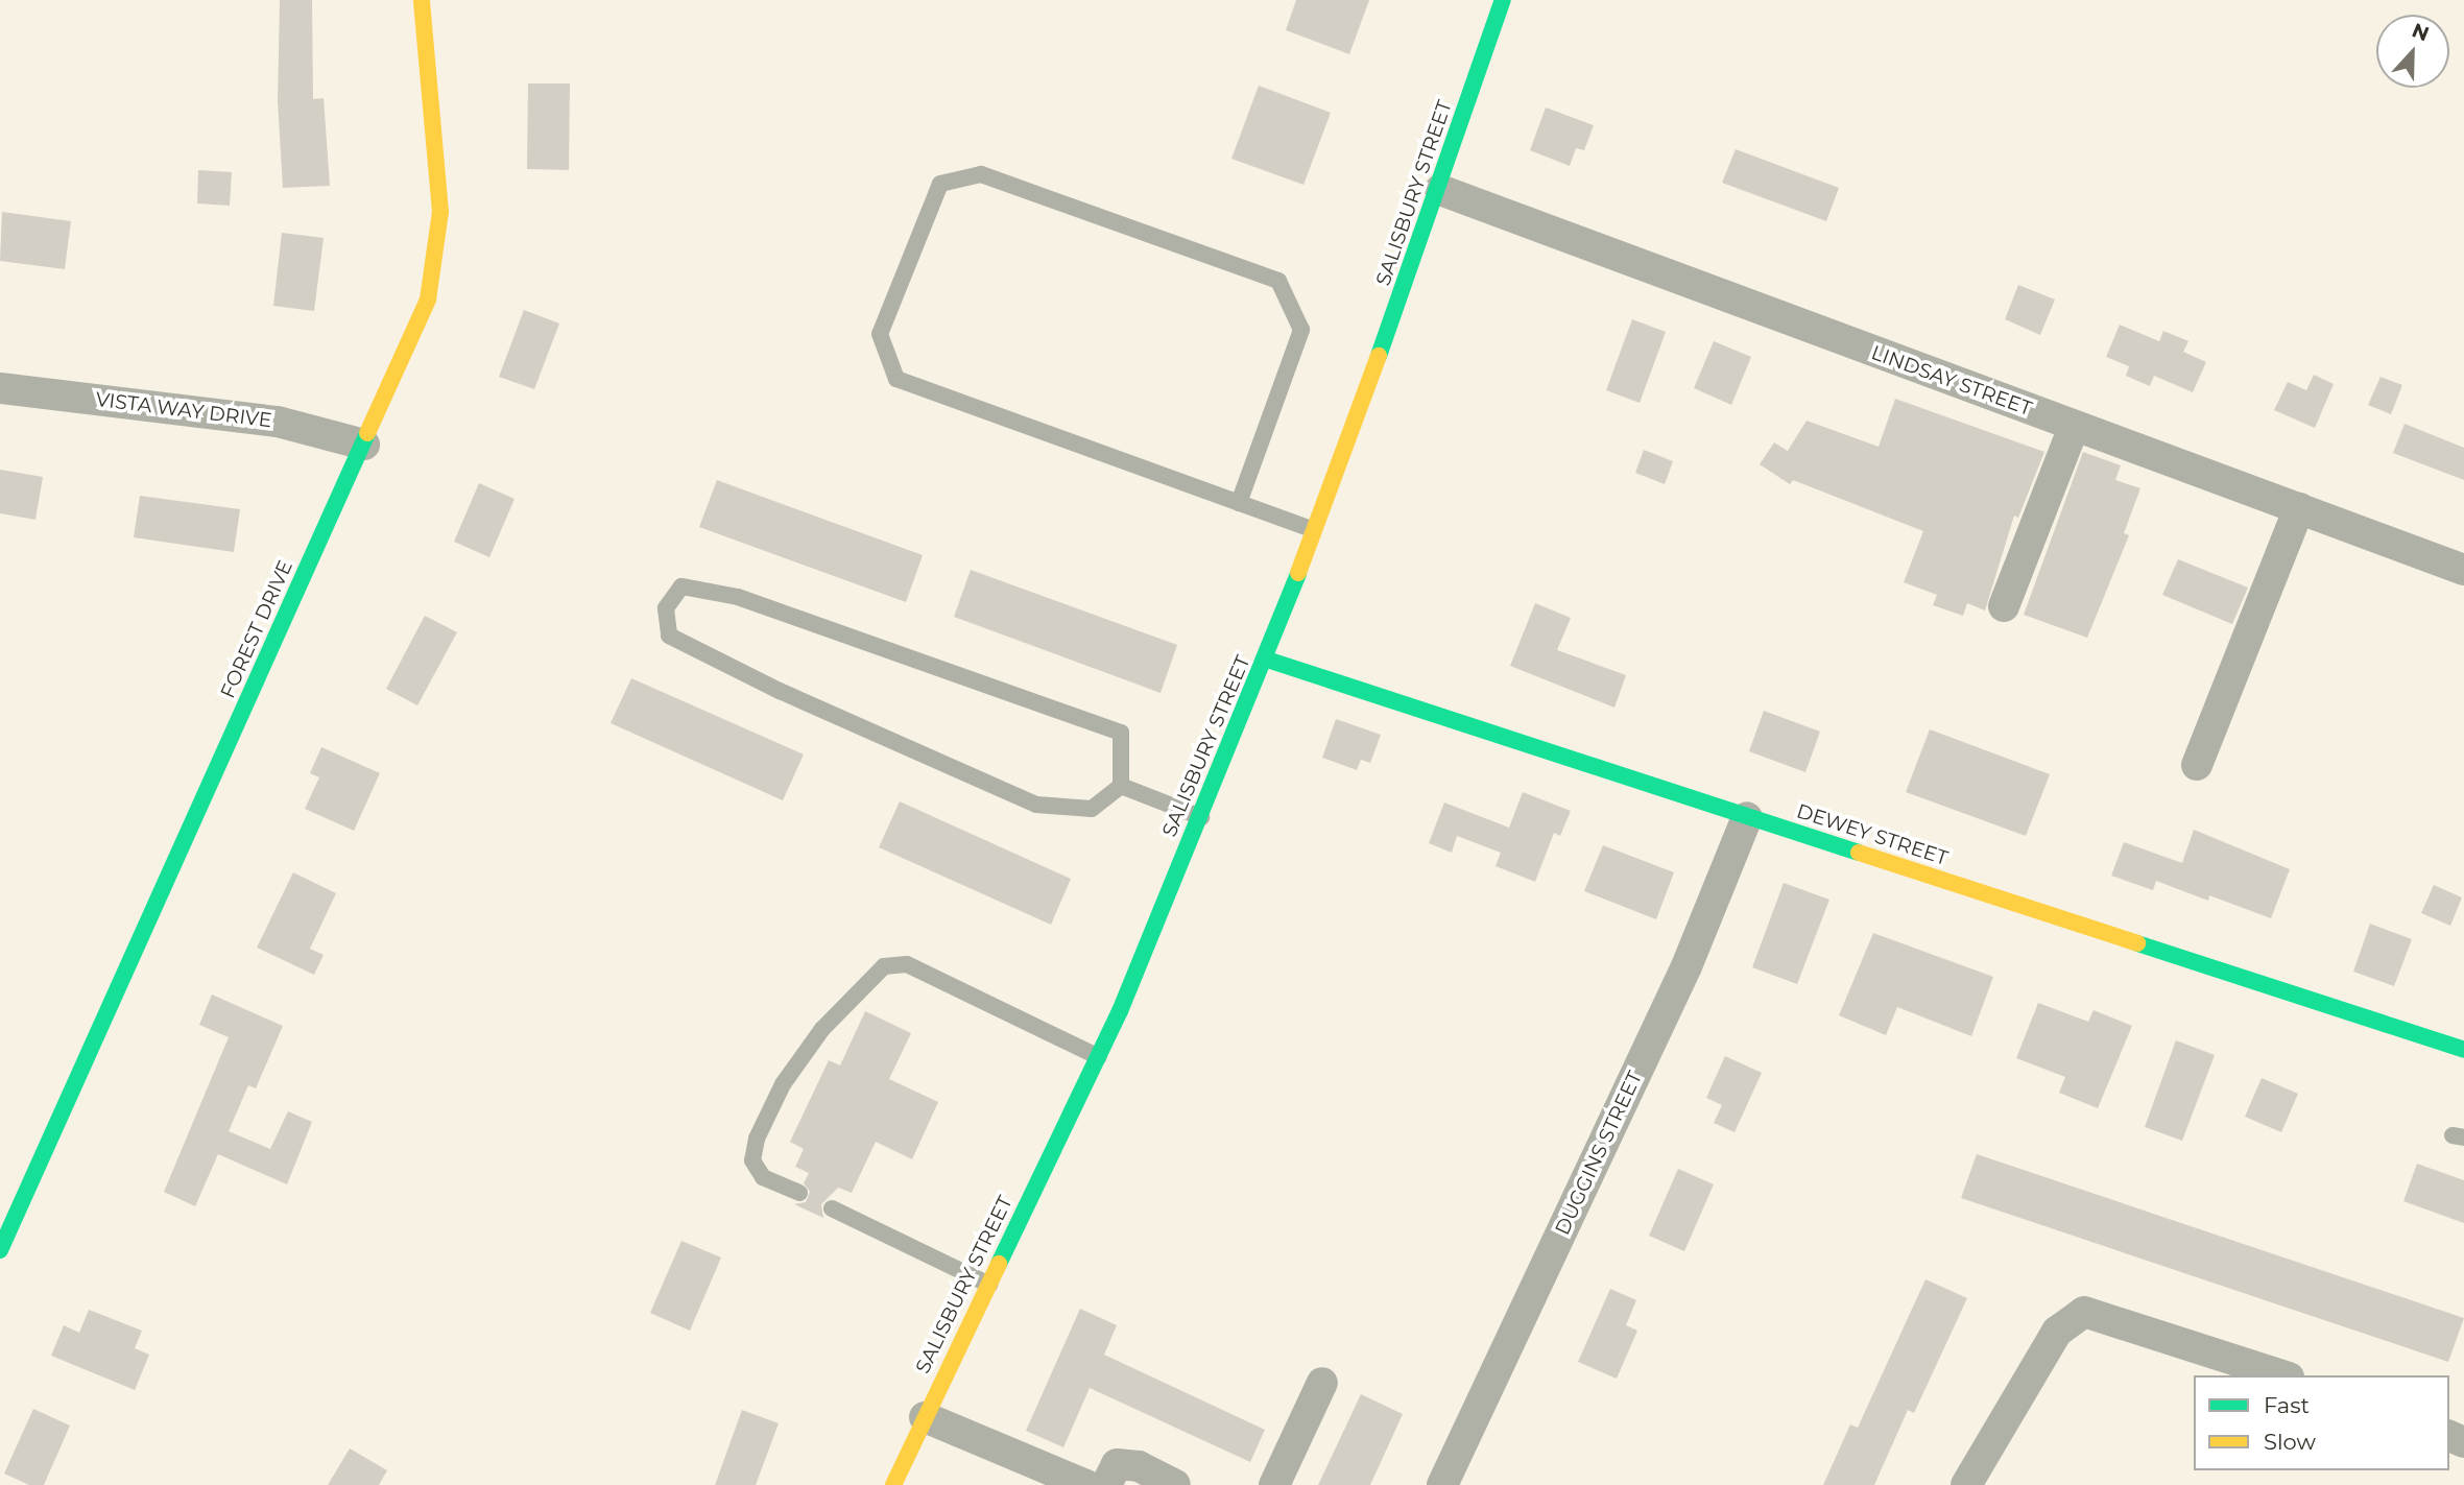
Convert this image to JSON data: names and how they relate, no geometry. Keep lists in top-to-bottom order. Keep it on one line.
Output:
{"streets":{"street":["SALISBURY STREET","LINDSAY STREET","VISTA WAY DRIVE","FOREST DRIVE","DEWEY STREET","DUGGINS STREET"]},"crossings":[["SALISBURY STREET","LINDSAY STREET"],["SALISBURY STREET","DEWEY STREET"],["VISTA WAY DRIVE","FOREST DRIVE"],["DEWEY STREET","DUGGINS STREET"]],"legend":["Fast","Slow"],"north":"top"}
